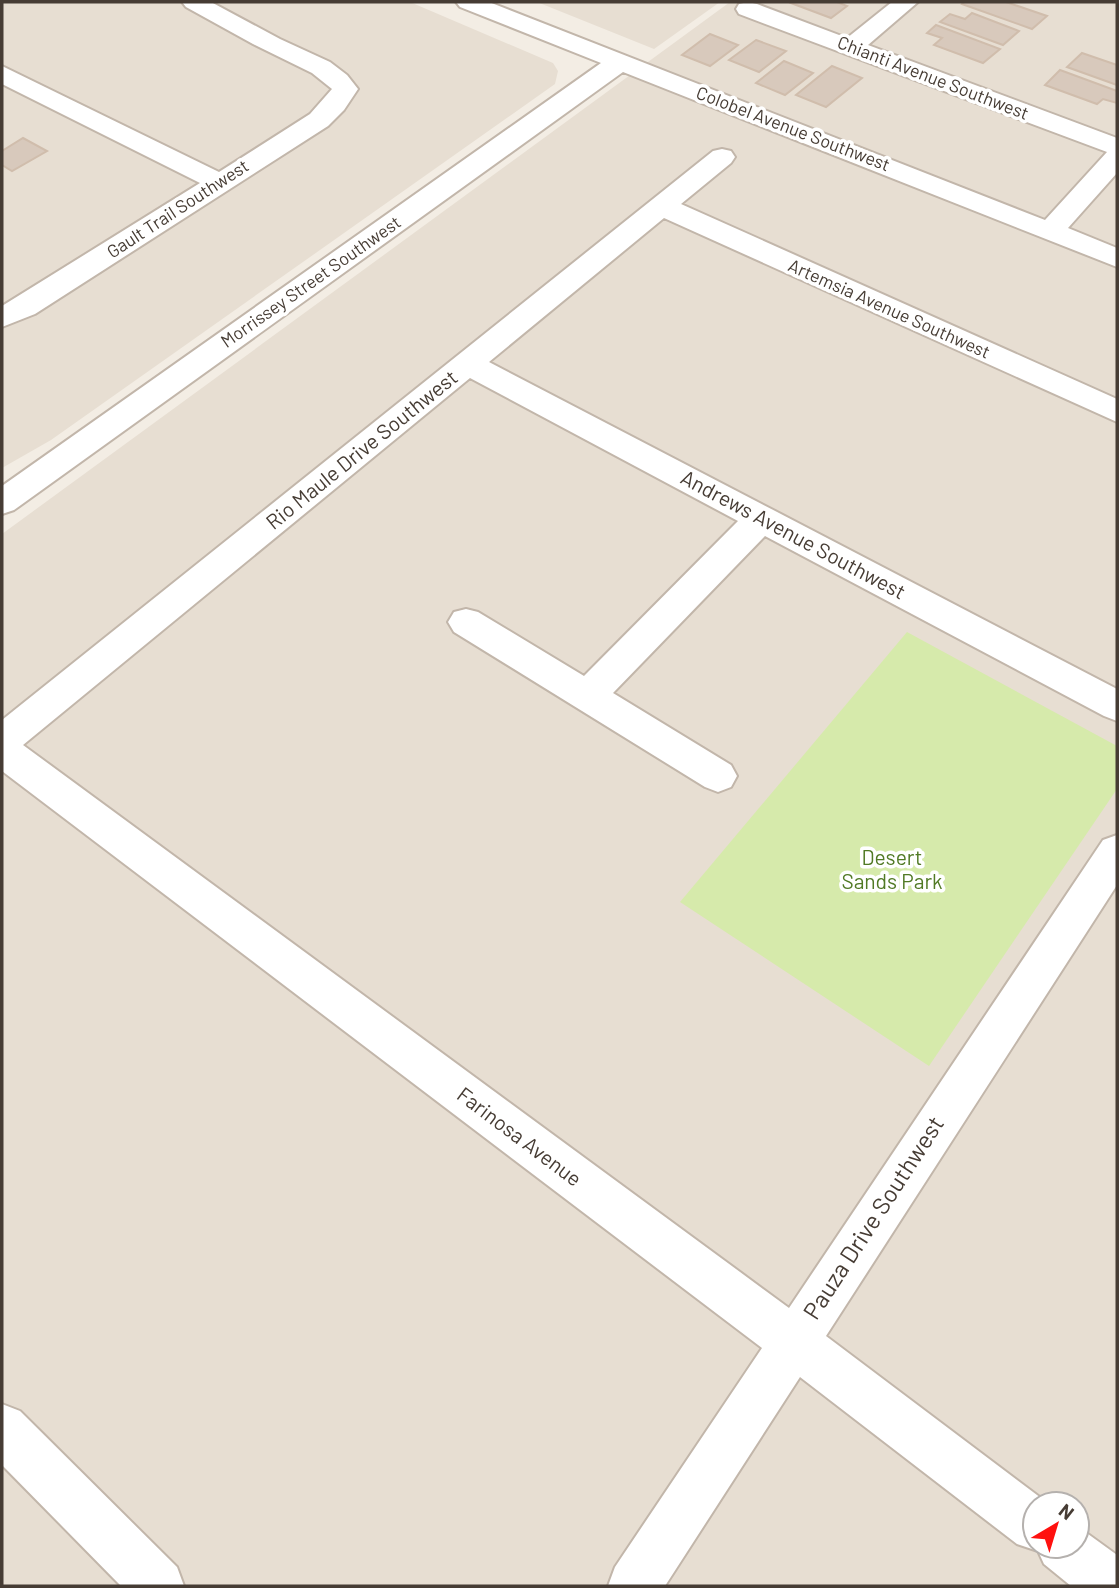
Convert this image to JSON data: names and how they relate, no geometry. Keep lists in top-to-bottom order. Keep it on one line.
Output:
{"streets":{"street":["Chianti Avenue Southwest","Colobel Avenue Southwest","Gault Trail Southwest","Morrissey Street Southwest","Artemsia Avenue Southwest","Rio Maule Drive Southwest","Andrews Avenue Southwest","Farinosa Avenue","Pauza Drive Southwest"]},"crossings":[["Colobel Avenue Southwest","Morrissey Street Southwest"],["Artemsia Avenue Southwest","Rio Maule Drive Southwest"],["Rio Maule Drive Southwest","Andrews Avenue Southwest"],["Farinosa Avenue","Pauza Drive Southwest"]],"parks":["Desert Sands Park"],"north":"top right"}
